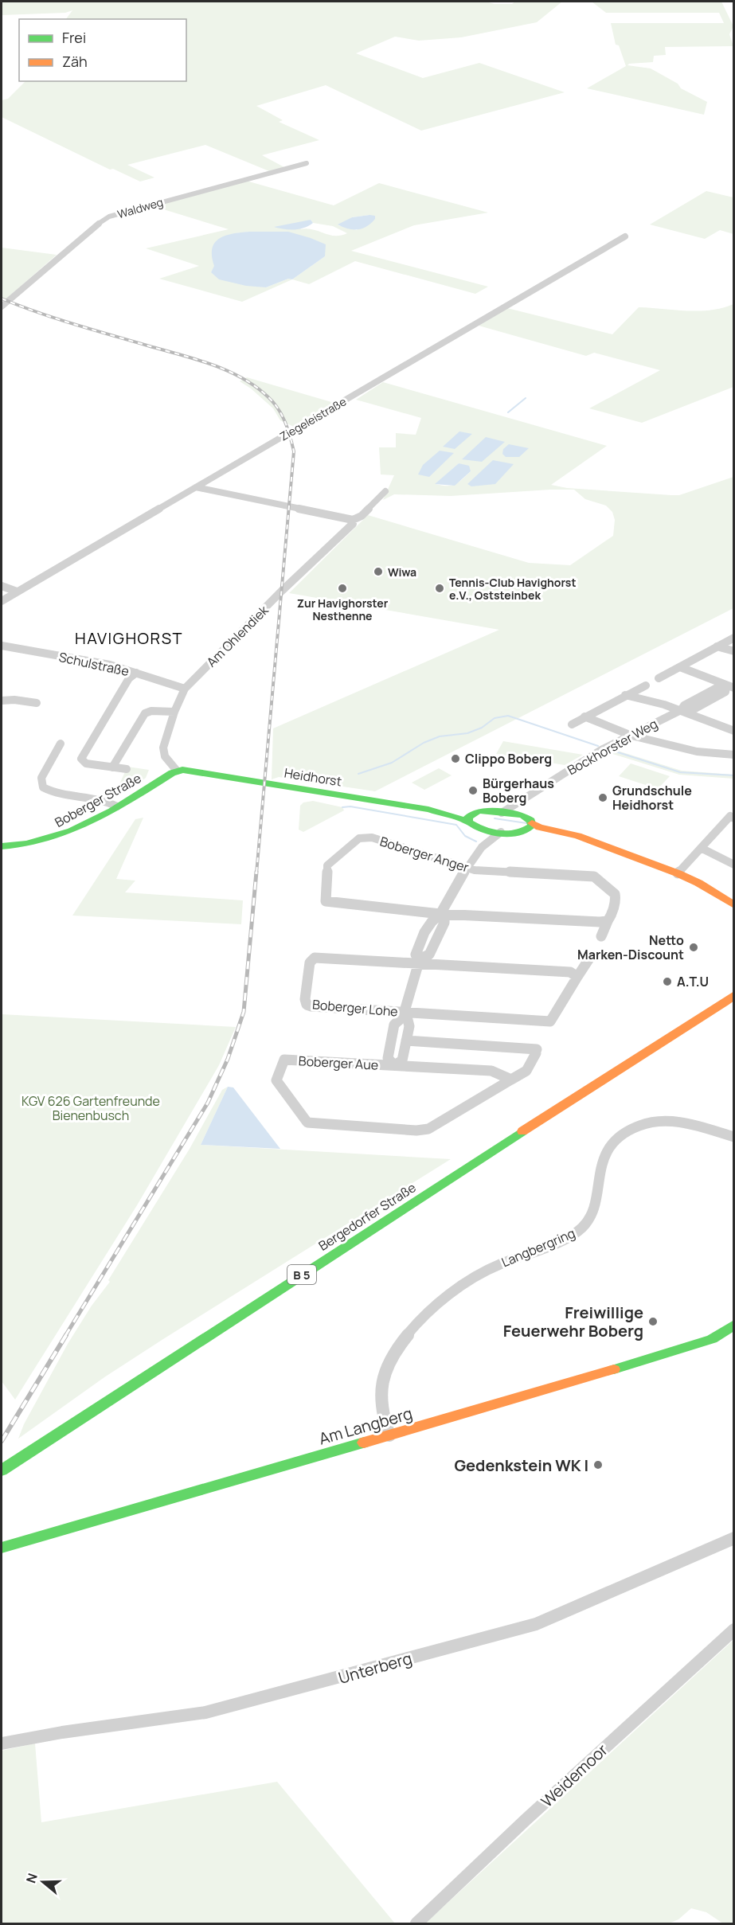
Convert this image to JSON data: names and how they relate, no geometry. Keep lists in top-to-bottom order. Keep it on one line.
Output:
{"streets":{"street":["Waldweg","Ziegeleistraße","Am Ohlendiek","Schulstraße","Bockhorster Weg","Heidhorst","Boberger Straße","Boberger Anger","Boberger Lohe","Boberger Aue","Bergedorfer Straße","Langbergring","B 5","Am Langberg","Unterberg","Weidemoor"]},"crossings":[["Am Ohlendiek","Schulstraße"],["Am Ohlendiek","Heidhorst"],["Am Ohlendiek","Boberger Straße"],["Bockhorster Weg","Heidhorst"],["Heidhorst","Boberger Straße"],["Langbergring","Am Langberg"]],"districts":["HAVIGHORST"],"parks":["KGV 626 Gartenfreunde Bienenbusch"],"places":["Wiwa","Zur Havighorster Nesthenne","Tennis-Club Havighorst e.V., Oststeinbek","Clippo Boberg","Bürgerhaus Boberg","Grundschule Heidhorst","Netto Marken-Discount","A.T.U","Freiwillige Feuerwehr Boberg","Gedenkstein WK I"],"legend":["Frei","Zäh"],"north":"left"}
